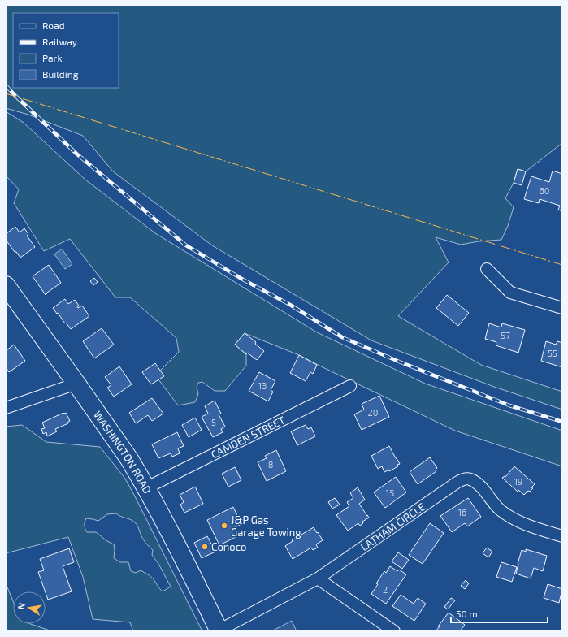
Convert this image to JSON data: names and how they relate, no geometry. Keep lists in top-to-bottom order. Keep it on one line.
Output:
{"streets":{"main road":["WASHINGTON ROAD"],"street":["CAMDEN STREET","LATHAM CIRCLE"]},"crossings":[["CAMDEN STREET","WASHINGTON ROAD"],["WASHINGTON ROAD","LATHAM CIRCLE"]],"places":["J&P Gas Garage Towing","Conoco"],"house_numbers":["60","57","55","13","20","5","8","19","15","16","2"],"legend":["Road","Railway","Park","Building"],"scale_bar":"50 m","north":"left"}
